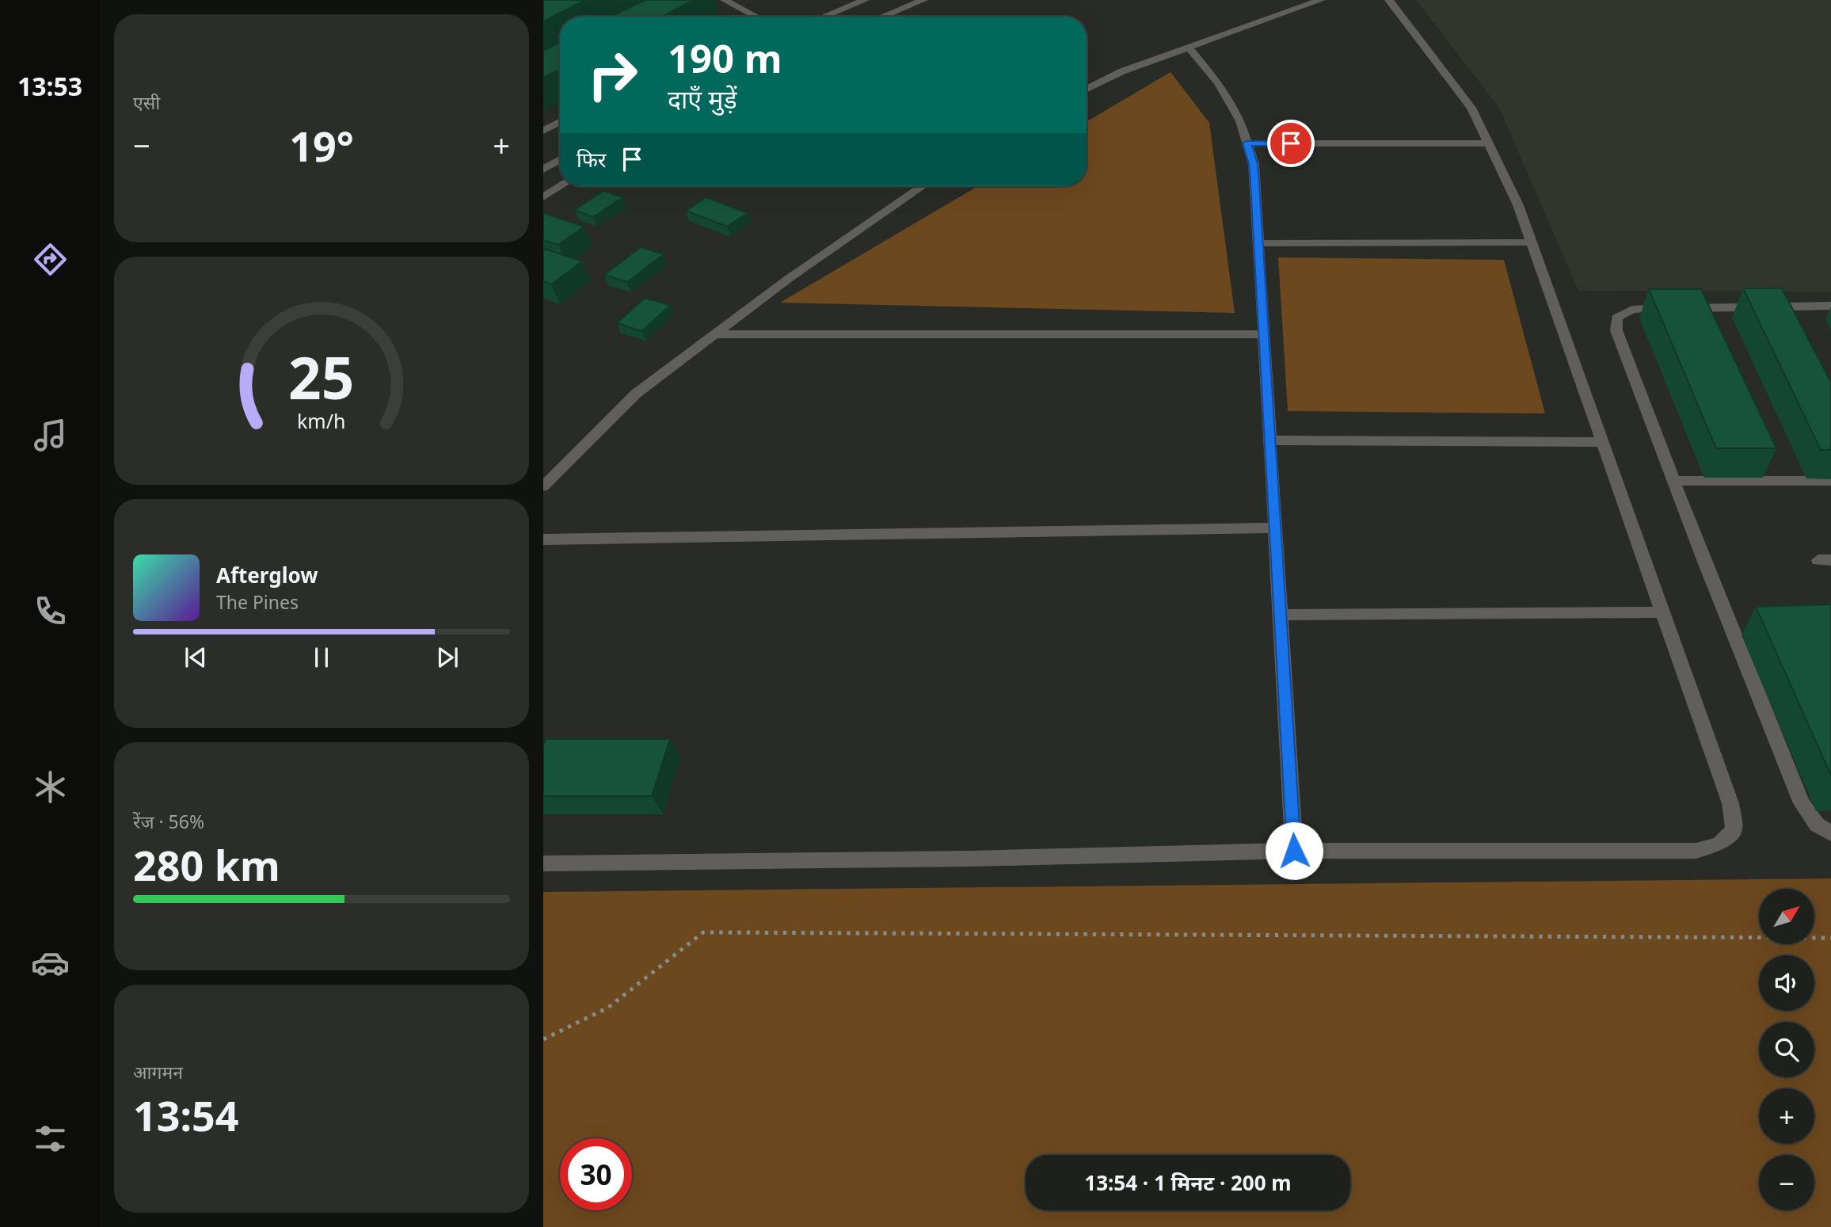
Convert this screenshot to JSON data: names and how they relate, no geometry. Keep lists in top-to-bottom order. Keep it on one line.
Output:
{"north":"top right","page":{"tabs":"13:53","tile":["एसी",["रेंज · 56%","280 km"],["आगमन","13:54"]],"turn":["190 m","दाएँ मुड़ें"],"heat":["−","19°","+"],"then":"फिर","song":["Afterglow","The Pines"],"map_buttons":["+","−"],"limit":"30","trip":"13:54 · 1 मिनट · 200 m","gauge":["25","km/h"]}}
